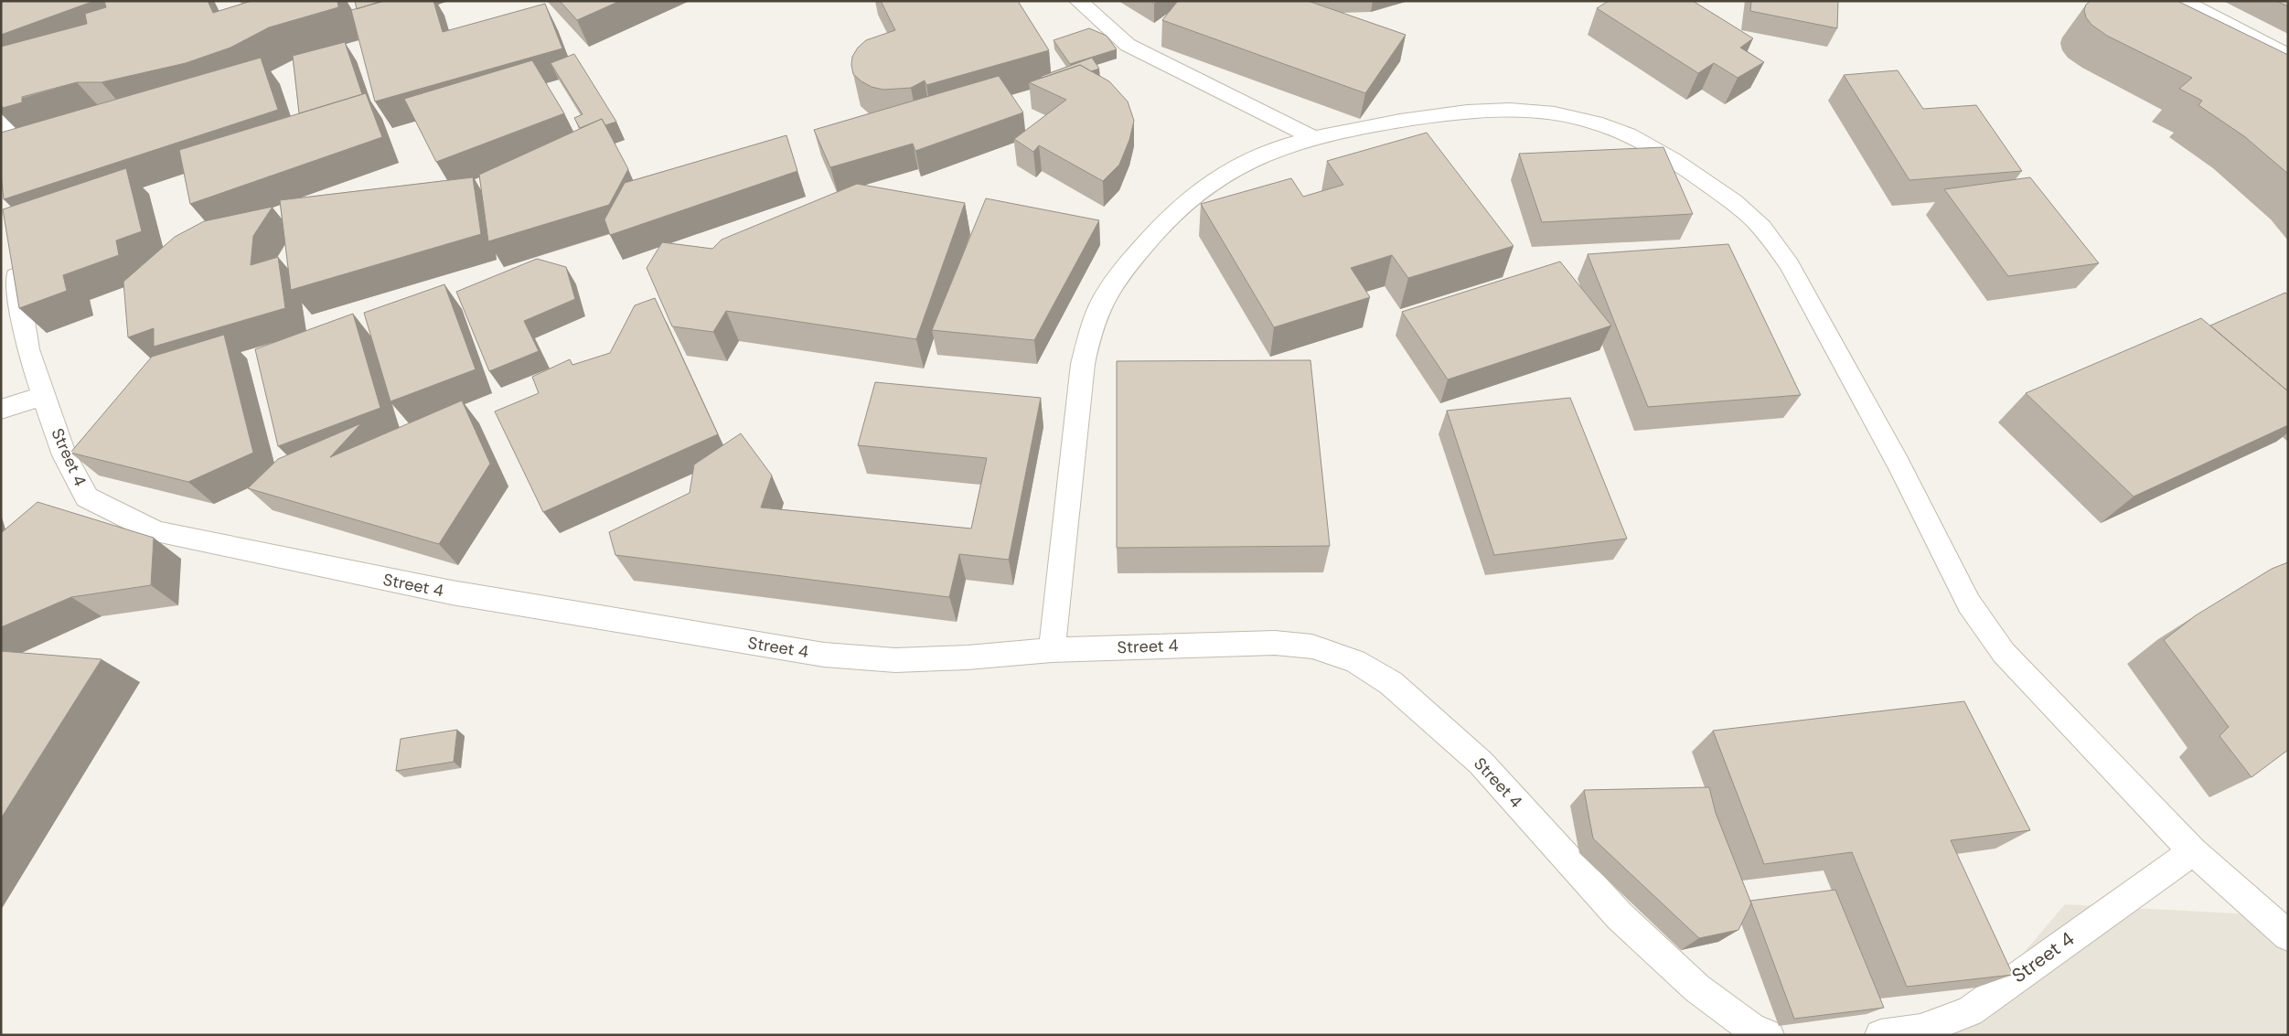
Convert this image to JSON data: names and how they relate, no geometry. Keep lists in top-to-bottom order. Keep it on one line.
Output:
{"streets":{"street":["Street 4"]}}
